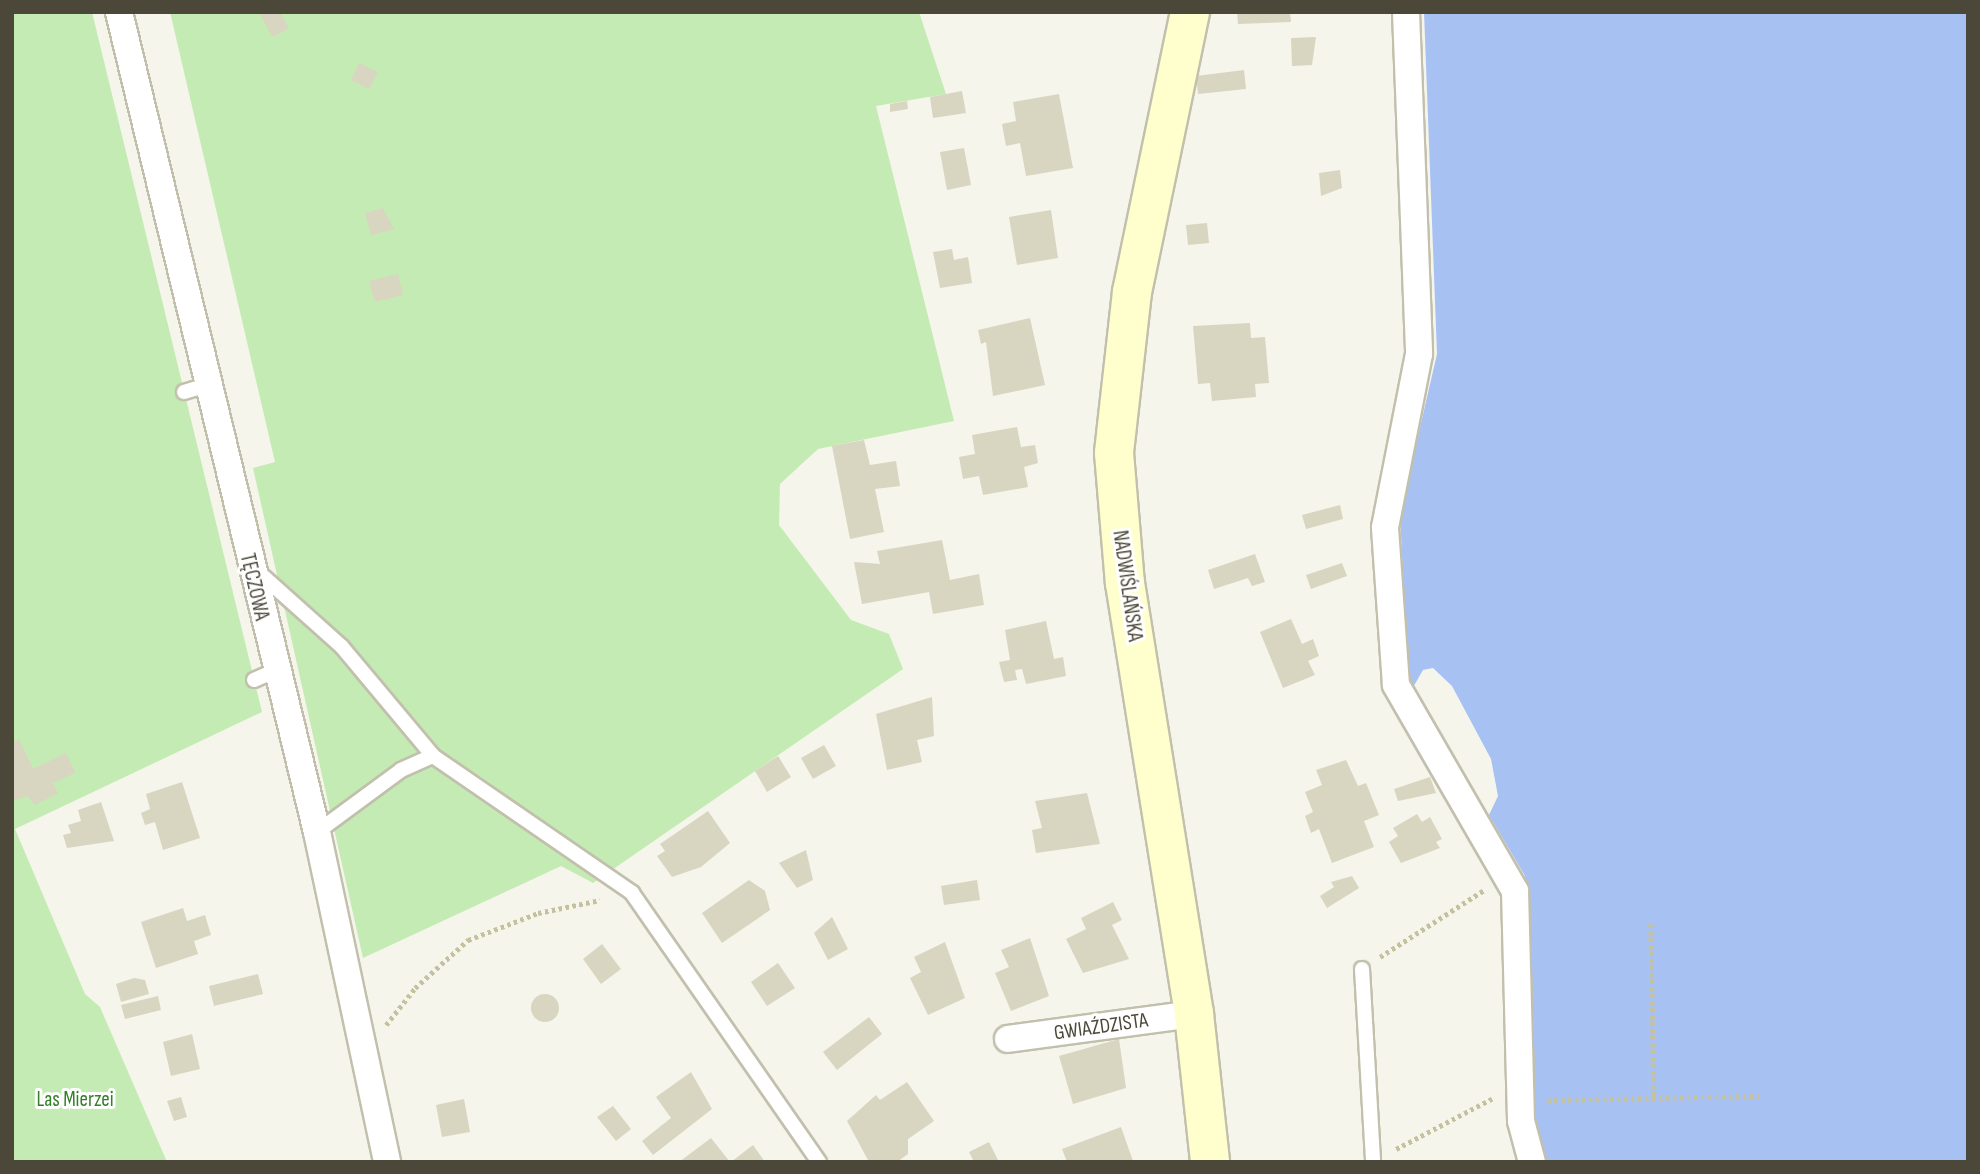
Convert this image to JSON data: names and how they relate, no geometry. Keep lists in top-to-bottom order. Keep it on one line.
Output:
{"streets":{"street":["NADWIŚLAŃSKA","TĘCZOWA","GWIAŹDZISTA"]},"crossings":[["NADWIŚLAŃSKA","GWIAŹDZISTA"]],"parks":["Las Mierzei"]}
